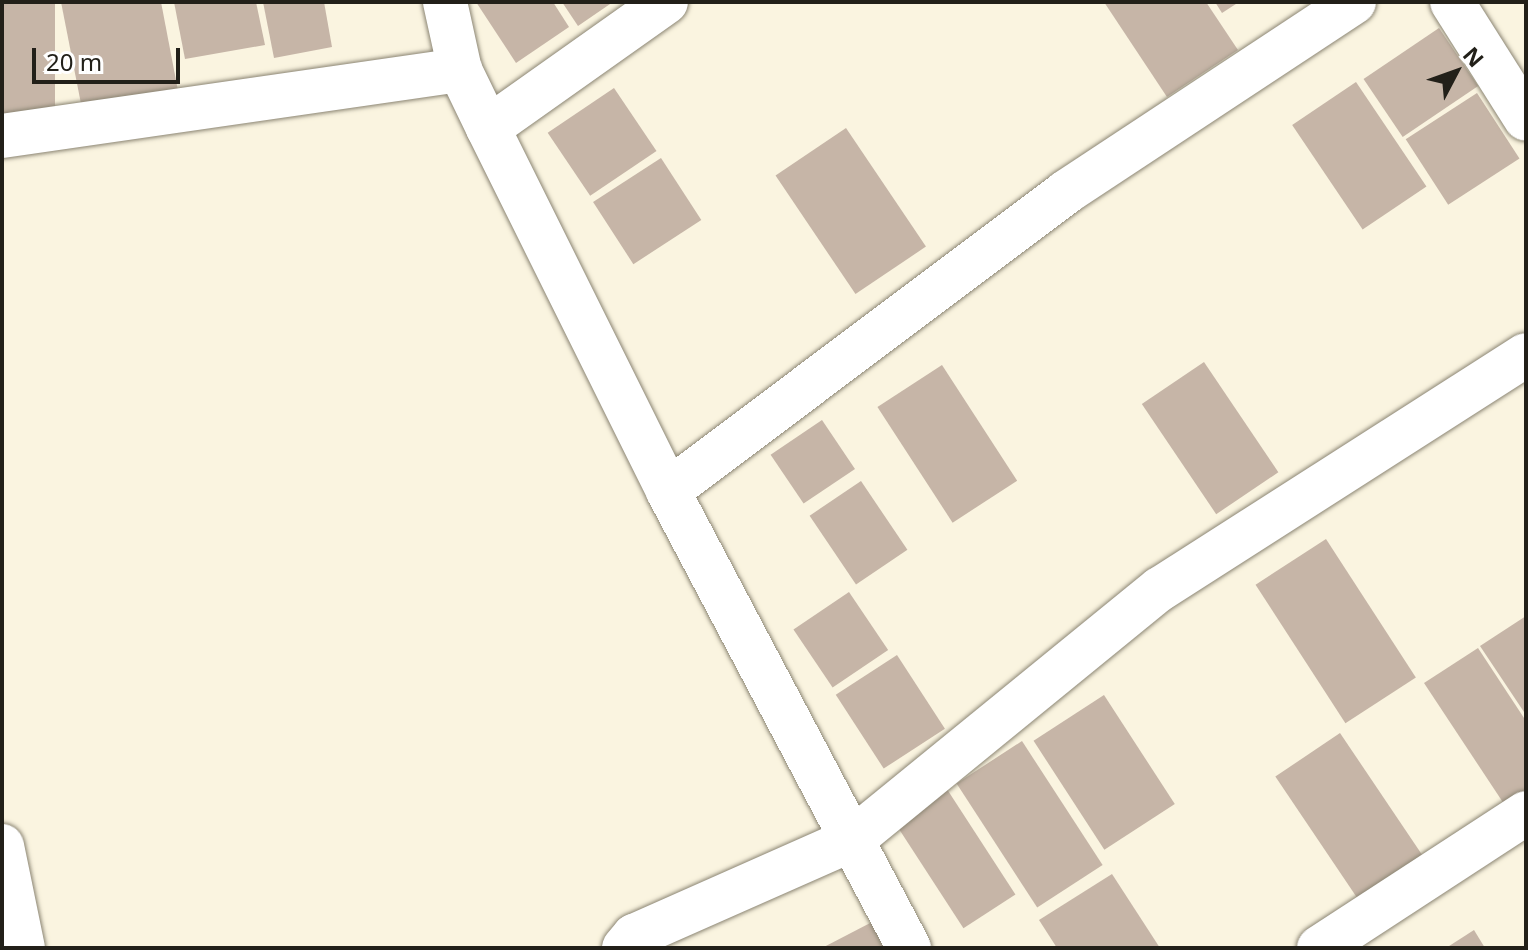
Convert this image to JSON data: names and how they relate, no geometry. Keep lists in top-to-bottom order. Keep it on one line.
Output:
{"scale_bar":"20 m","north":"top right"}
